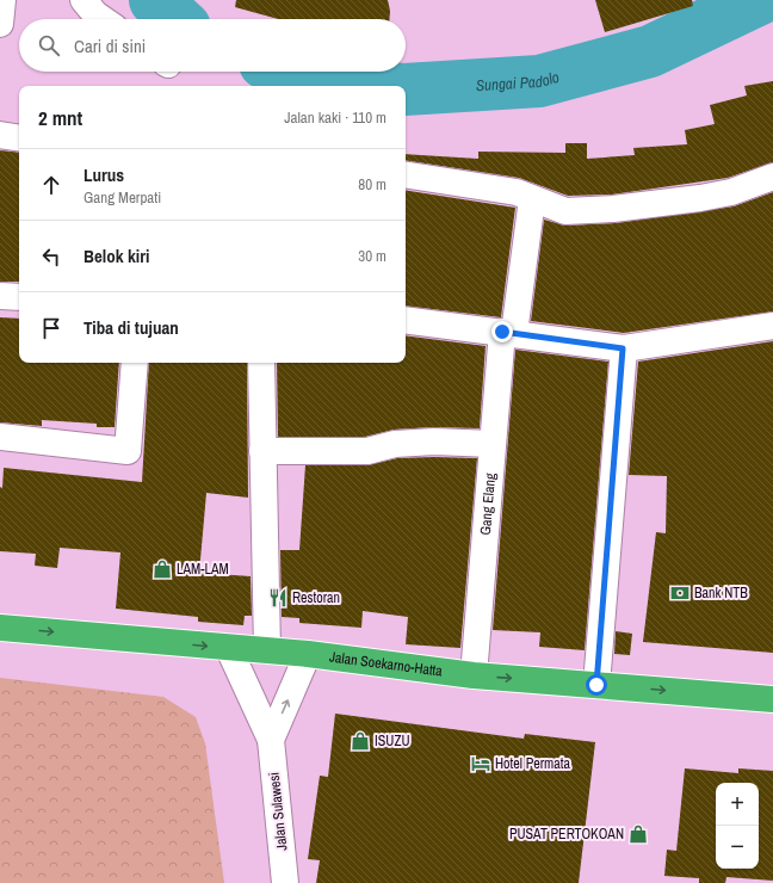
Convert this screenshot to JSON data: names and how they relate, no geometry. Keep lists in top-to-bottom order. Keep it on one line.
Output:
{"streets":{"highway":["Jalan Soekarno-Hatta"],"street":["Gang Elang","Jalan Sulawesi"]},"crossings":[["Gang Elang","Jalan Soekarno-Hatta"],["Jalan Soekarno-Hatta","Jalan Sulawesi"]],"one_way":["Jalan Soekarno-Hatta"],"water":["Sungai Padolo"],"places":{"shop":["LAM-LAM","ISUZU","PUSAT PERTOKOAN"],"bank":["Bank NTB"],"restaurant":["Restoran"],"hotel":["Hotel Permata"]},"page":{"search":"Cari di sini","heading":["2 mnt","Jalan kaki · 110 m"],"list":[["Lurus","Gang Merpati","80 m"],["Belok kiri","30 m"],"Tiba di tujuan"],"map_buttons":["+","−"]}}
